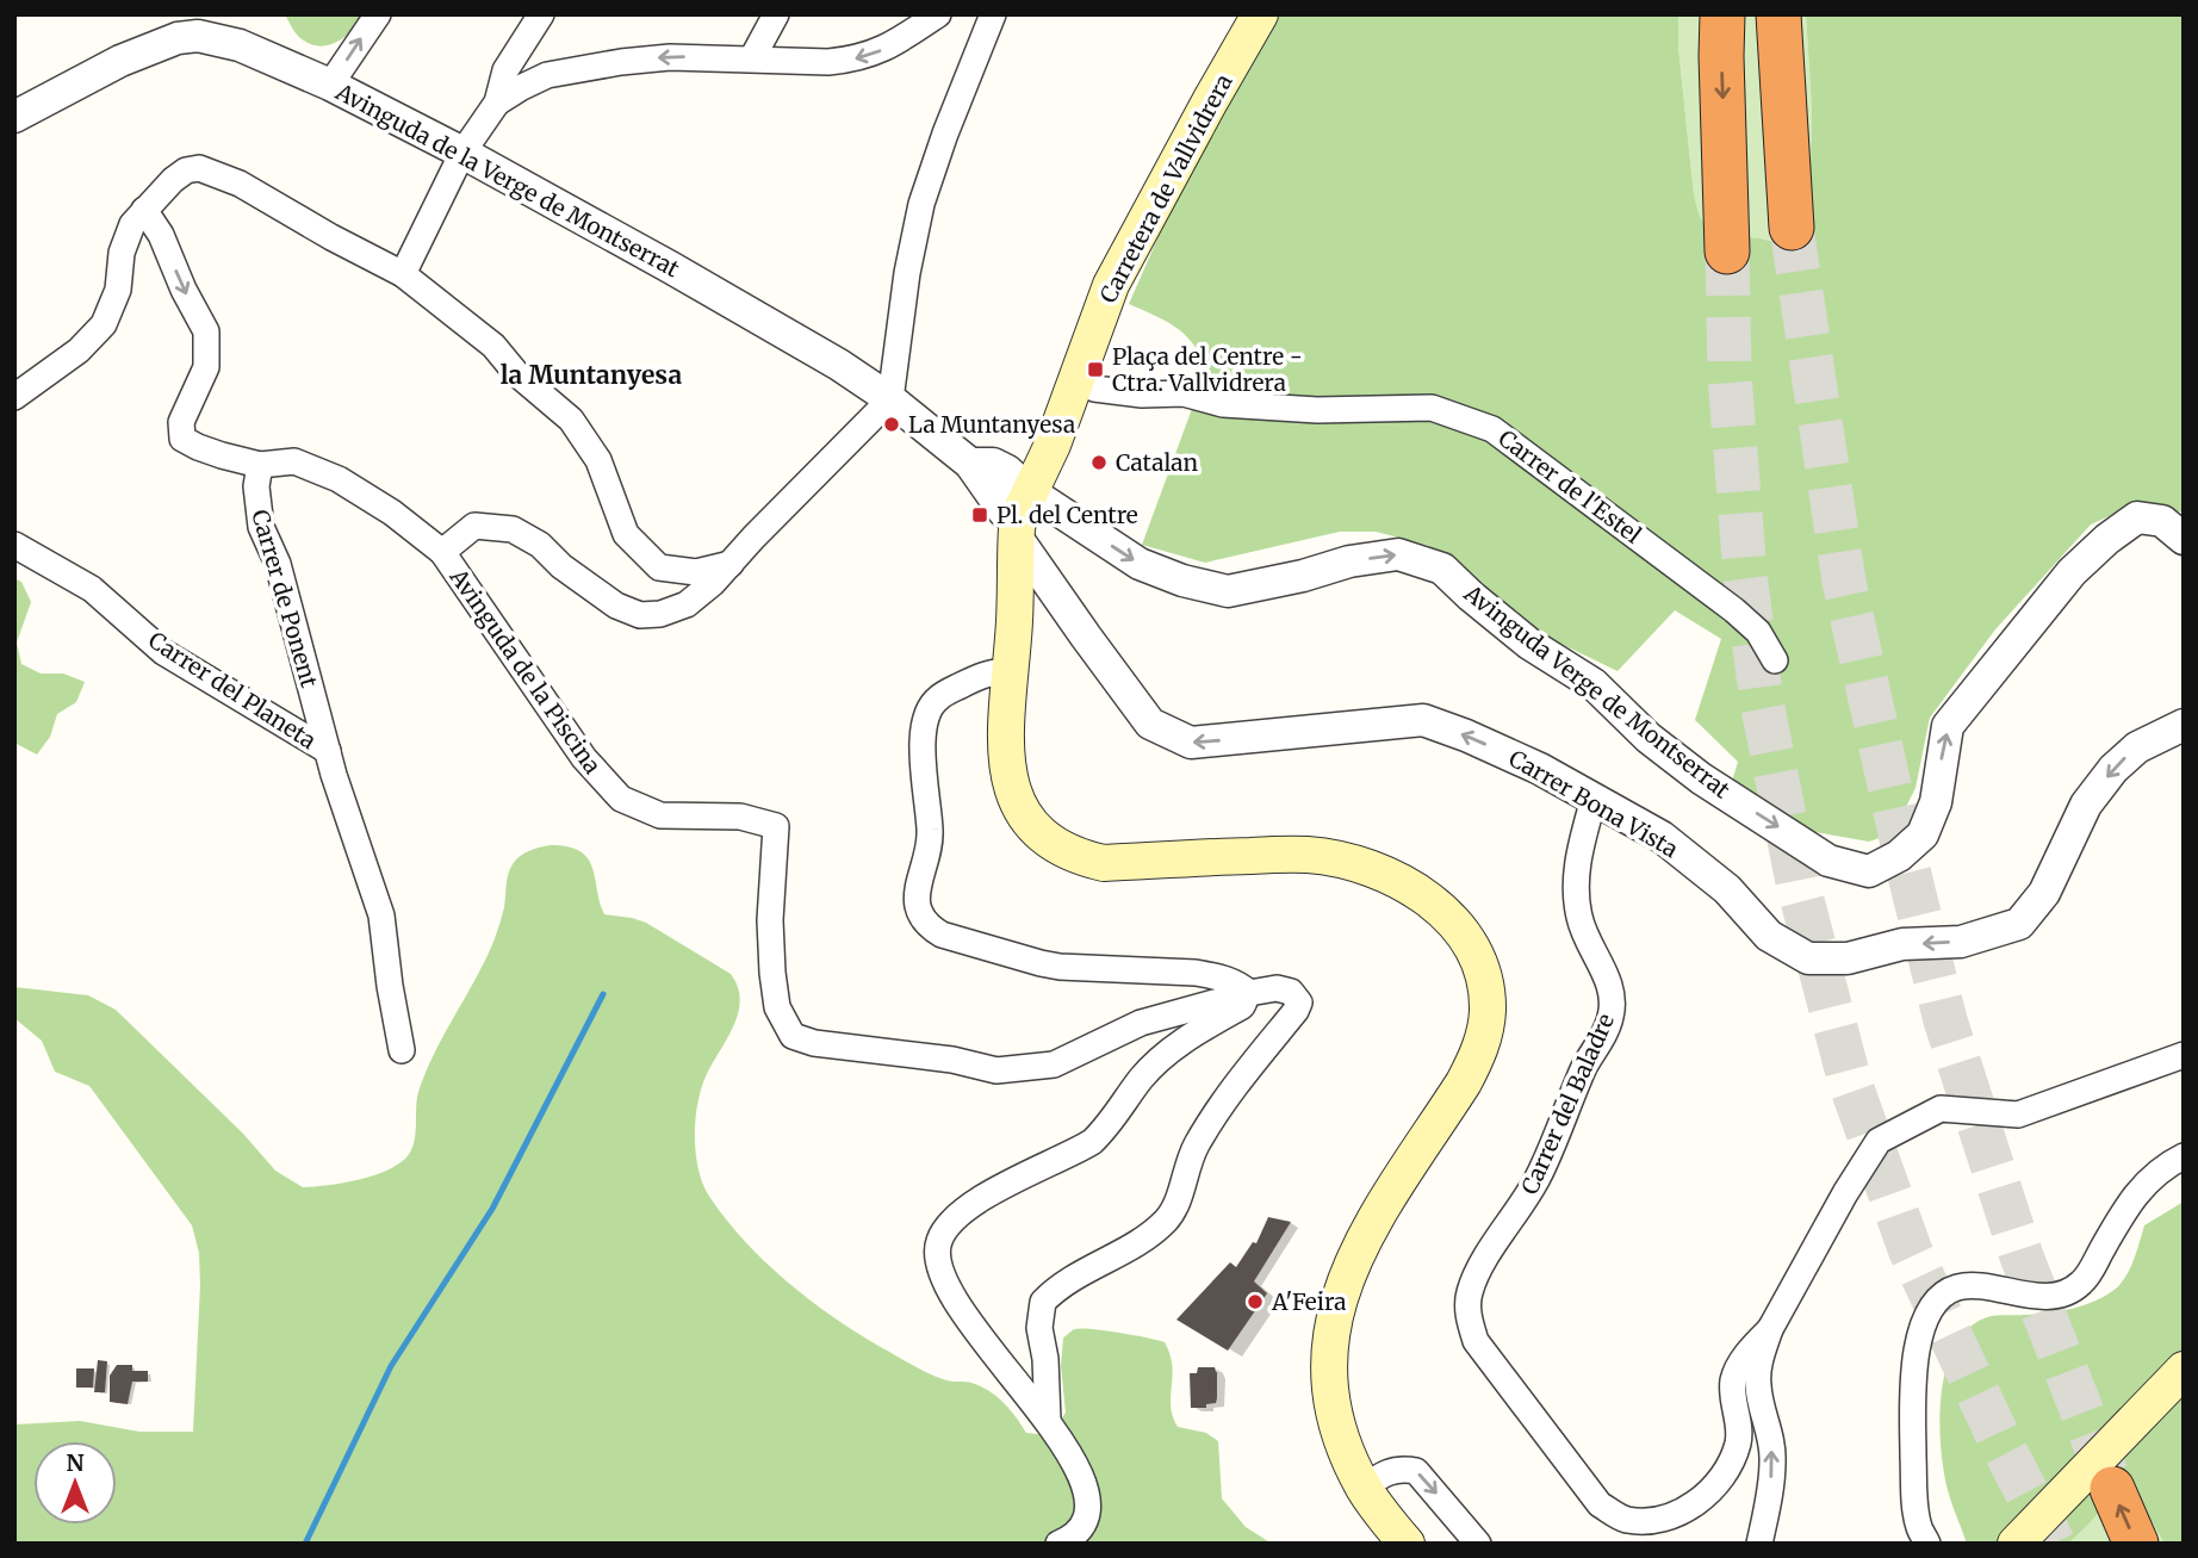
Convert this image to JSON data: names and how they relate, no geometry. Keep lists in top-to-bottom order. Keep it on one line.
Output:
{"streets":{"main road":["Carretera de Vallvidrera"],"street":["Avinguda de la Verge de Montserrat","Carrer de l'Estel","Carrer de Ponent","Avinguda de la Piscina","Carrer del Planeta","Avinguda Verge de Montserrat","Carrer Bona Vista","Carrer del Baladre"]},"crossings":[["Avinguda de la Verge de Montserrat","Carretera de Vallvidrera"],["Avinguda de la Verge de Montserrat","Avinguda Verge de Montserrat"],["Avinguda de la Verge de Montserrat","Carrer Bona Vista"],["Carretera de Vallvidrera","Carrer de l'Estel"],["Carretera de Vallvidrera","Avinguda Verge de Montserrat"],["Carretera de Vallvidrera","Carrer Bona Vista"],["Carrer de Ponent","Avinguda de la Piscina"],["Carrer de Ponent","Carrer del Planeta"],["Avinguda Verge de Montserrat","Carrer Bona Vista"],["Carrer Bona Vista","Carrer del Baladre"]],"one_way":["Carrer Bona Vista"],"districts":["la Muntanyesa"],"places":{"transit":["Plaça del Centre - Ctra. Vallvidrera","Pl. del Centre"],"other":["La Muntanyesa","Catalan","A'Feira"]},"north":"top"}
